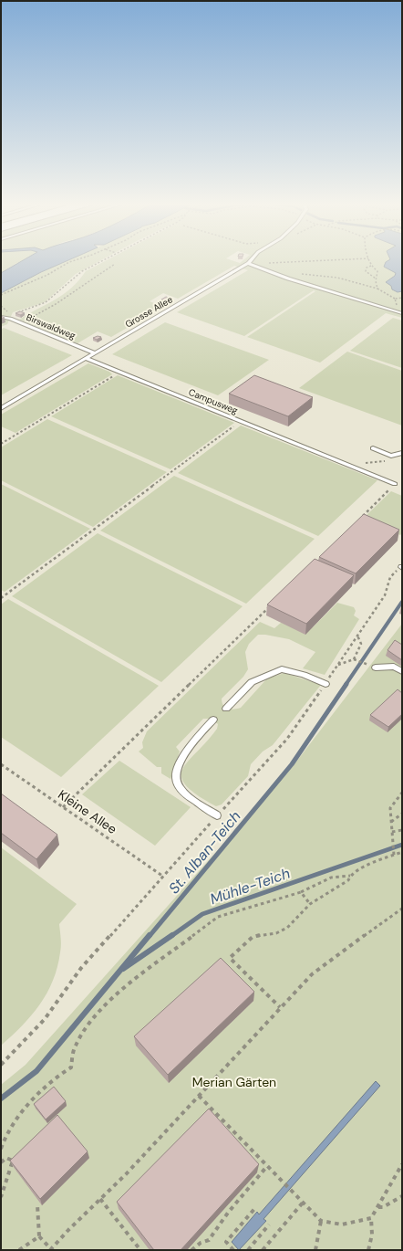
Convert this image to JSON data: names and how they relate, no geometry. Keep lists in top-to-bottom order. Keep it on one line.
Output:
{"streets":{"lane":["Grosse Allee","Birswaldweg","Campusweg"],"path":["Kleine Allee"]},"crossings":[["Grosse Allee","Birswaldweg"],["Grosse Allee","Campusweg"]],"water":["St. Alban-Teich","Mühle-Teich"],"parks":["Merian Gärten"]}
